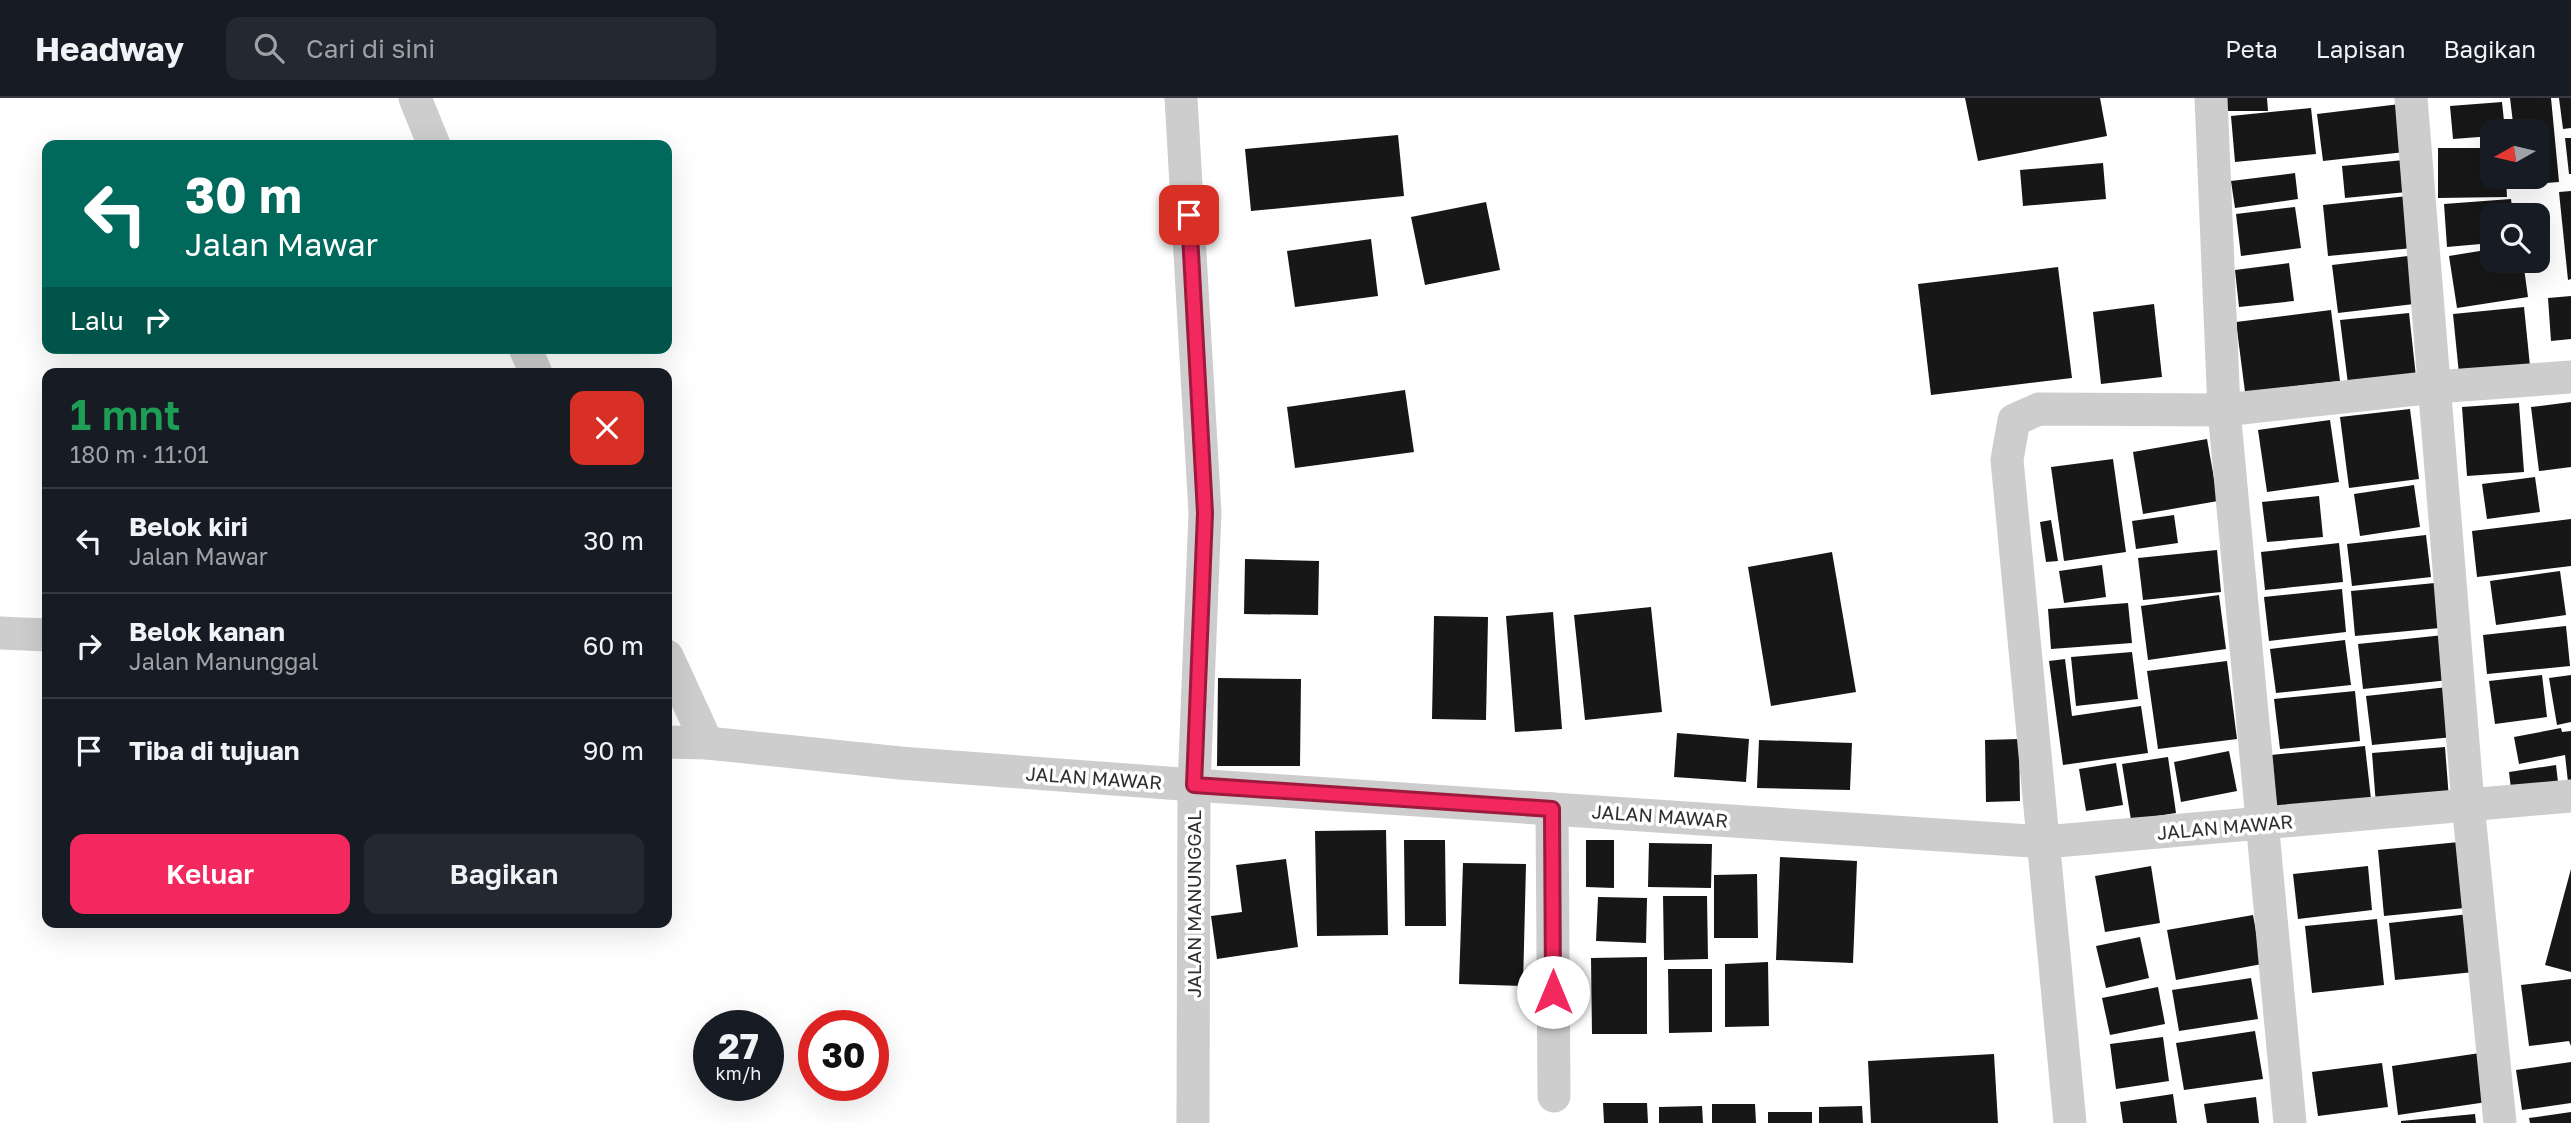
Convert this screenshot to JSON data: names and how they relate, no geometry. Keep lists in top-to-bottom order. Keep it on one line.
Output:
{"streets":{"street":["JALAN MAWAR","JALAN MANUNGGAL"]},"crossings":[["JALAN MAWAR","JALAN MANUNGGAL"]],"north":"left","page":{"header":"Headway","search":"Cari di sini","nav":["Peta","Lapisan","Bagikan"],"turn":["30 m","Jalan Mawar"],"then":"Lalu","heading":["1 mnt","180 m · 11:01"],"list":[{"name":"Belok kiri","note":"Jalan Mawar","value":"30 m"},{"name":"Belok kanan","note":"Jalan Manunggal","value":"60 m"},{"name":"Tiba di tujuan","value":"90 m"}],"buttons":["Keluar","Bagikan"],"speed":"27 km/h","limit":"30"}}
